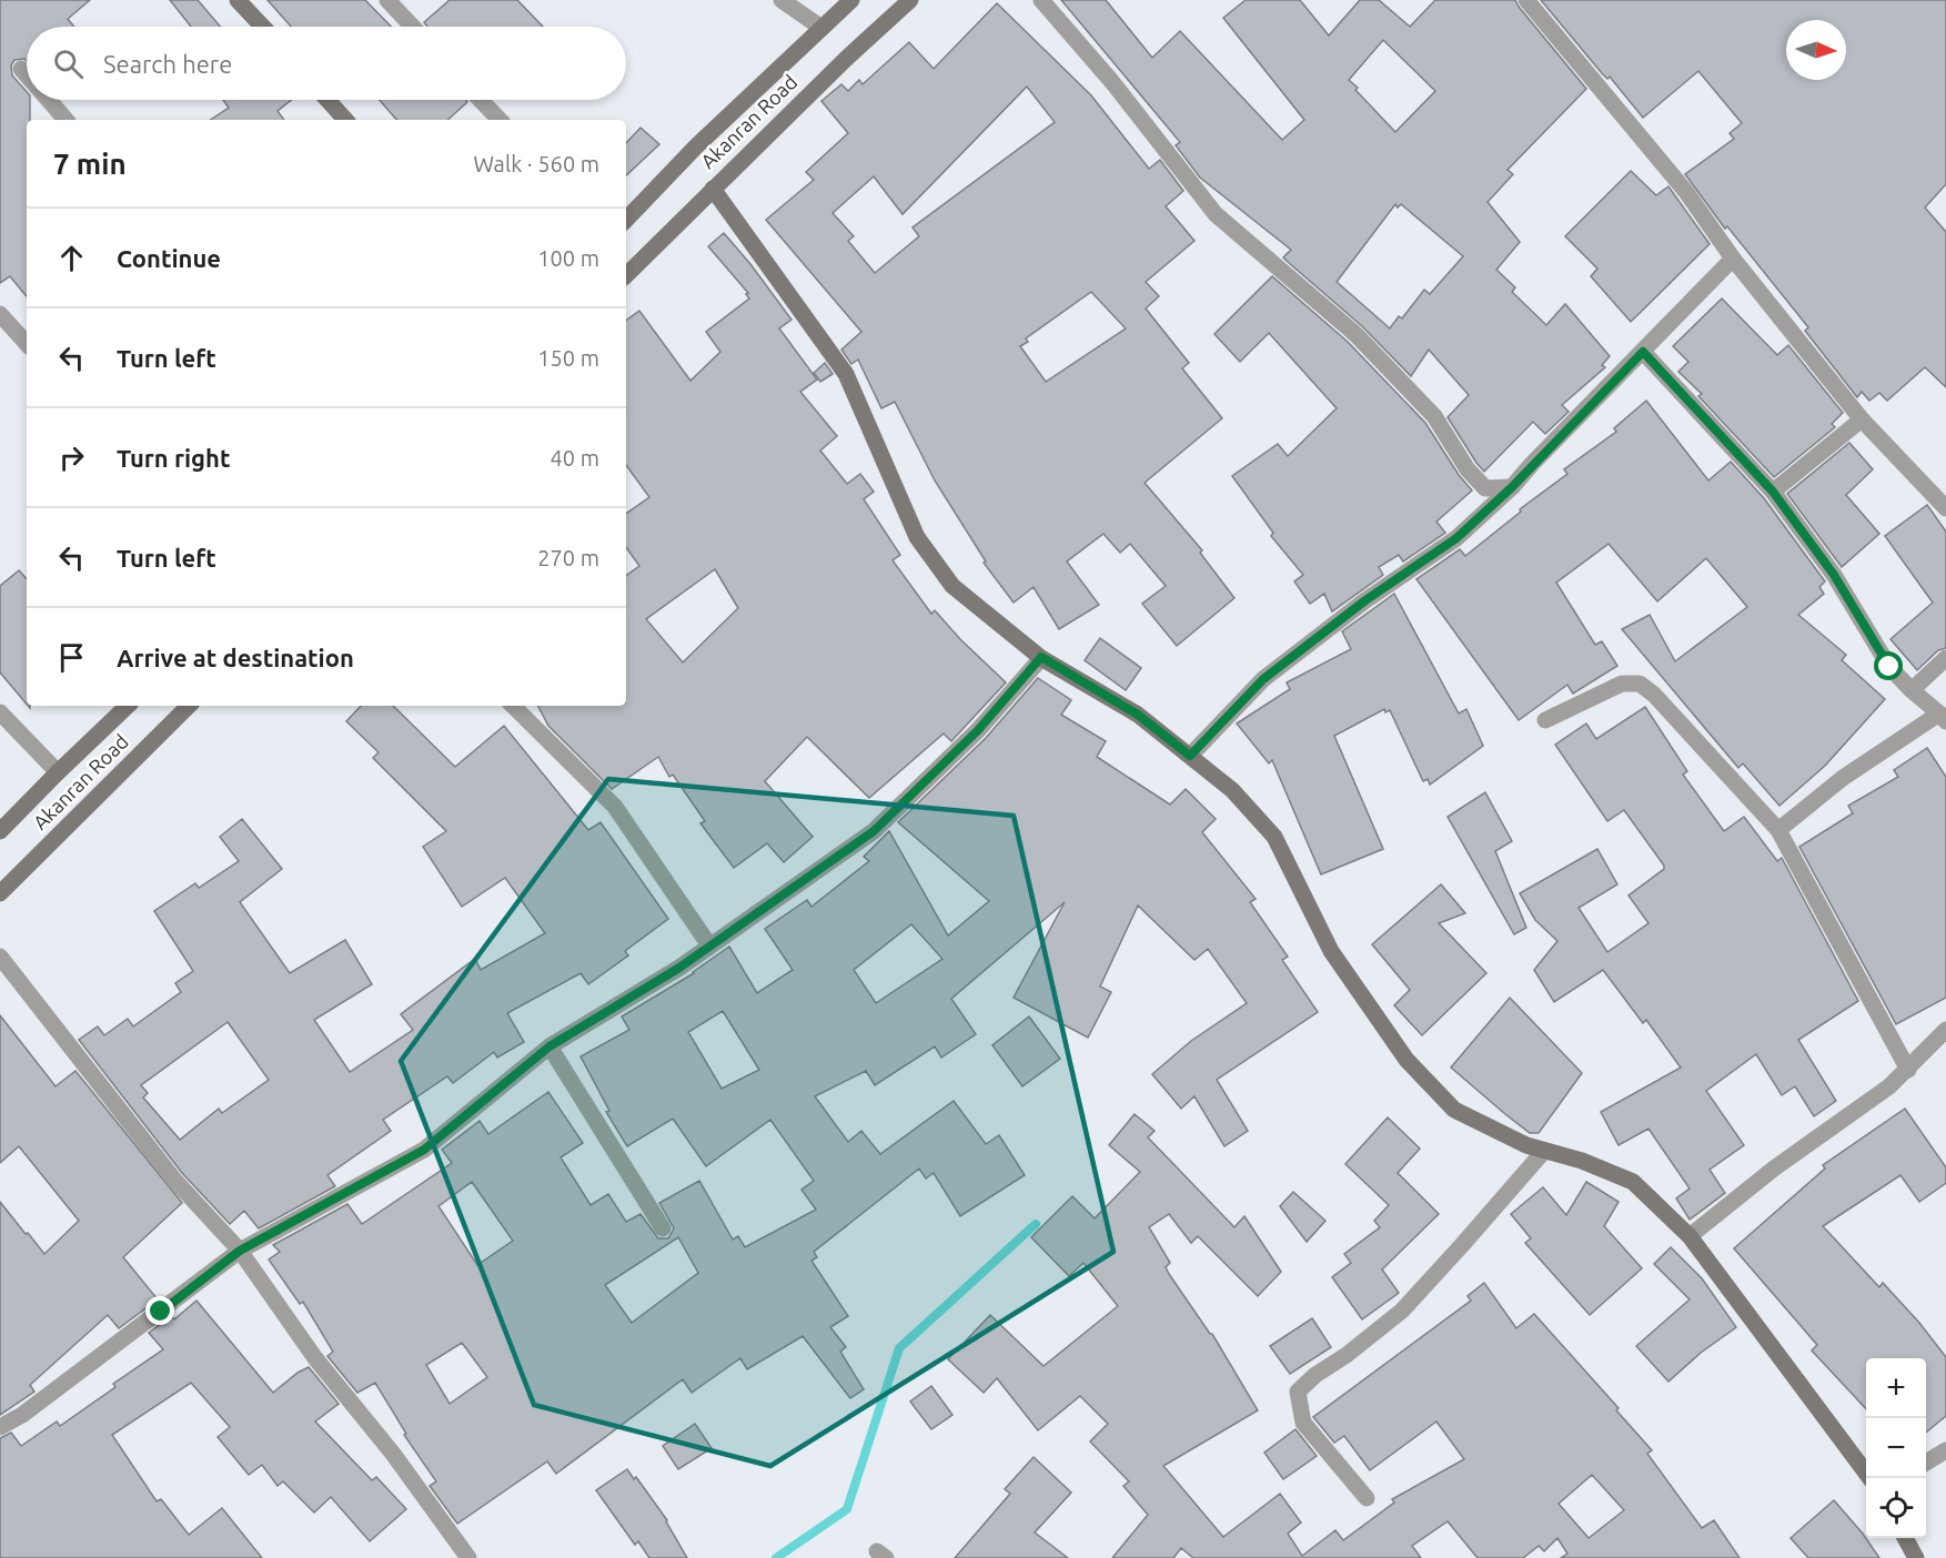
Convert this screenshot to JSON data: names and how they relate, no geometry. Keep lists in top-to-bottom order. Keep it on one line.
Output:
{"streets":{"street":["Akanran Road"]},"north":"right","page":{"search":"Search here","heading":["7 min","Walk · 560 m"],"list":[["Continue","100 m"],["Turn left","150 m"],["Turn right","40 m"],["Turn left","270 m"],"Arrive at destination"],"map_buttons":["+","−"]}}
